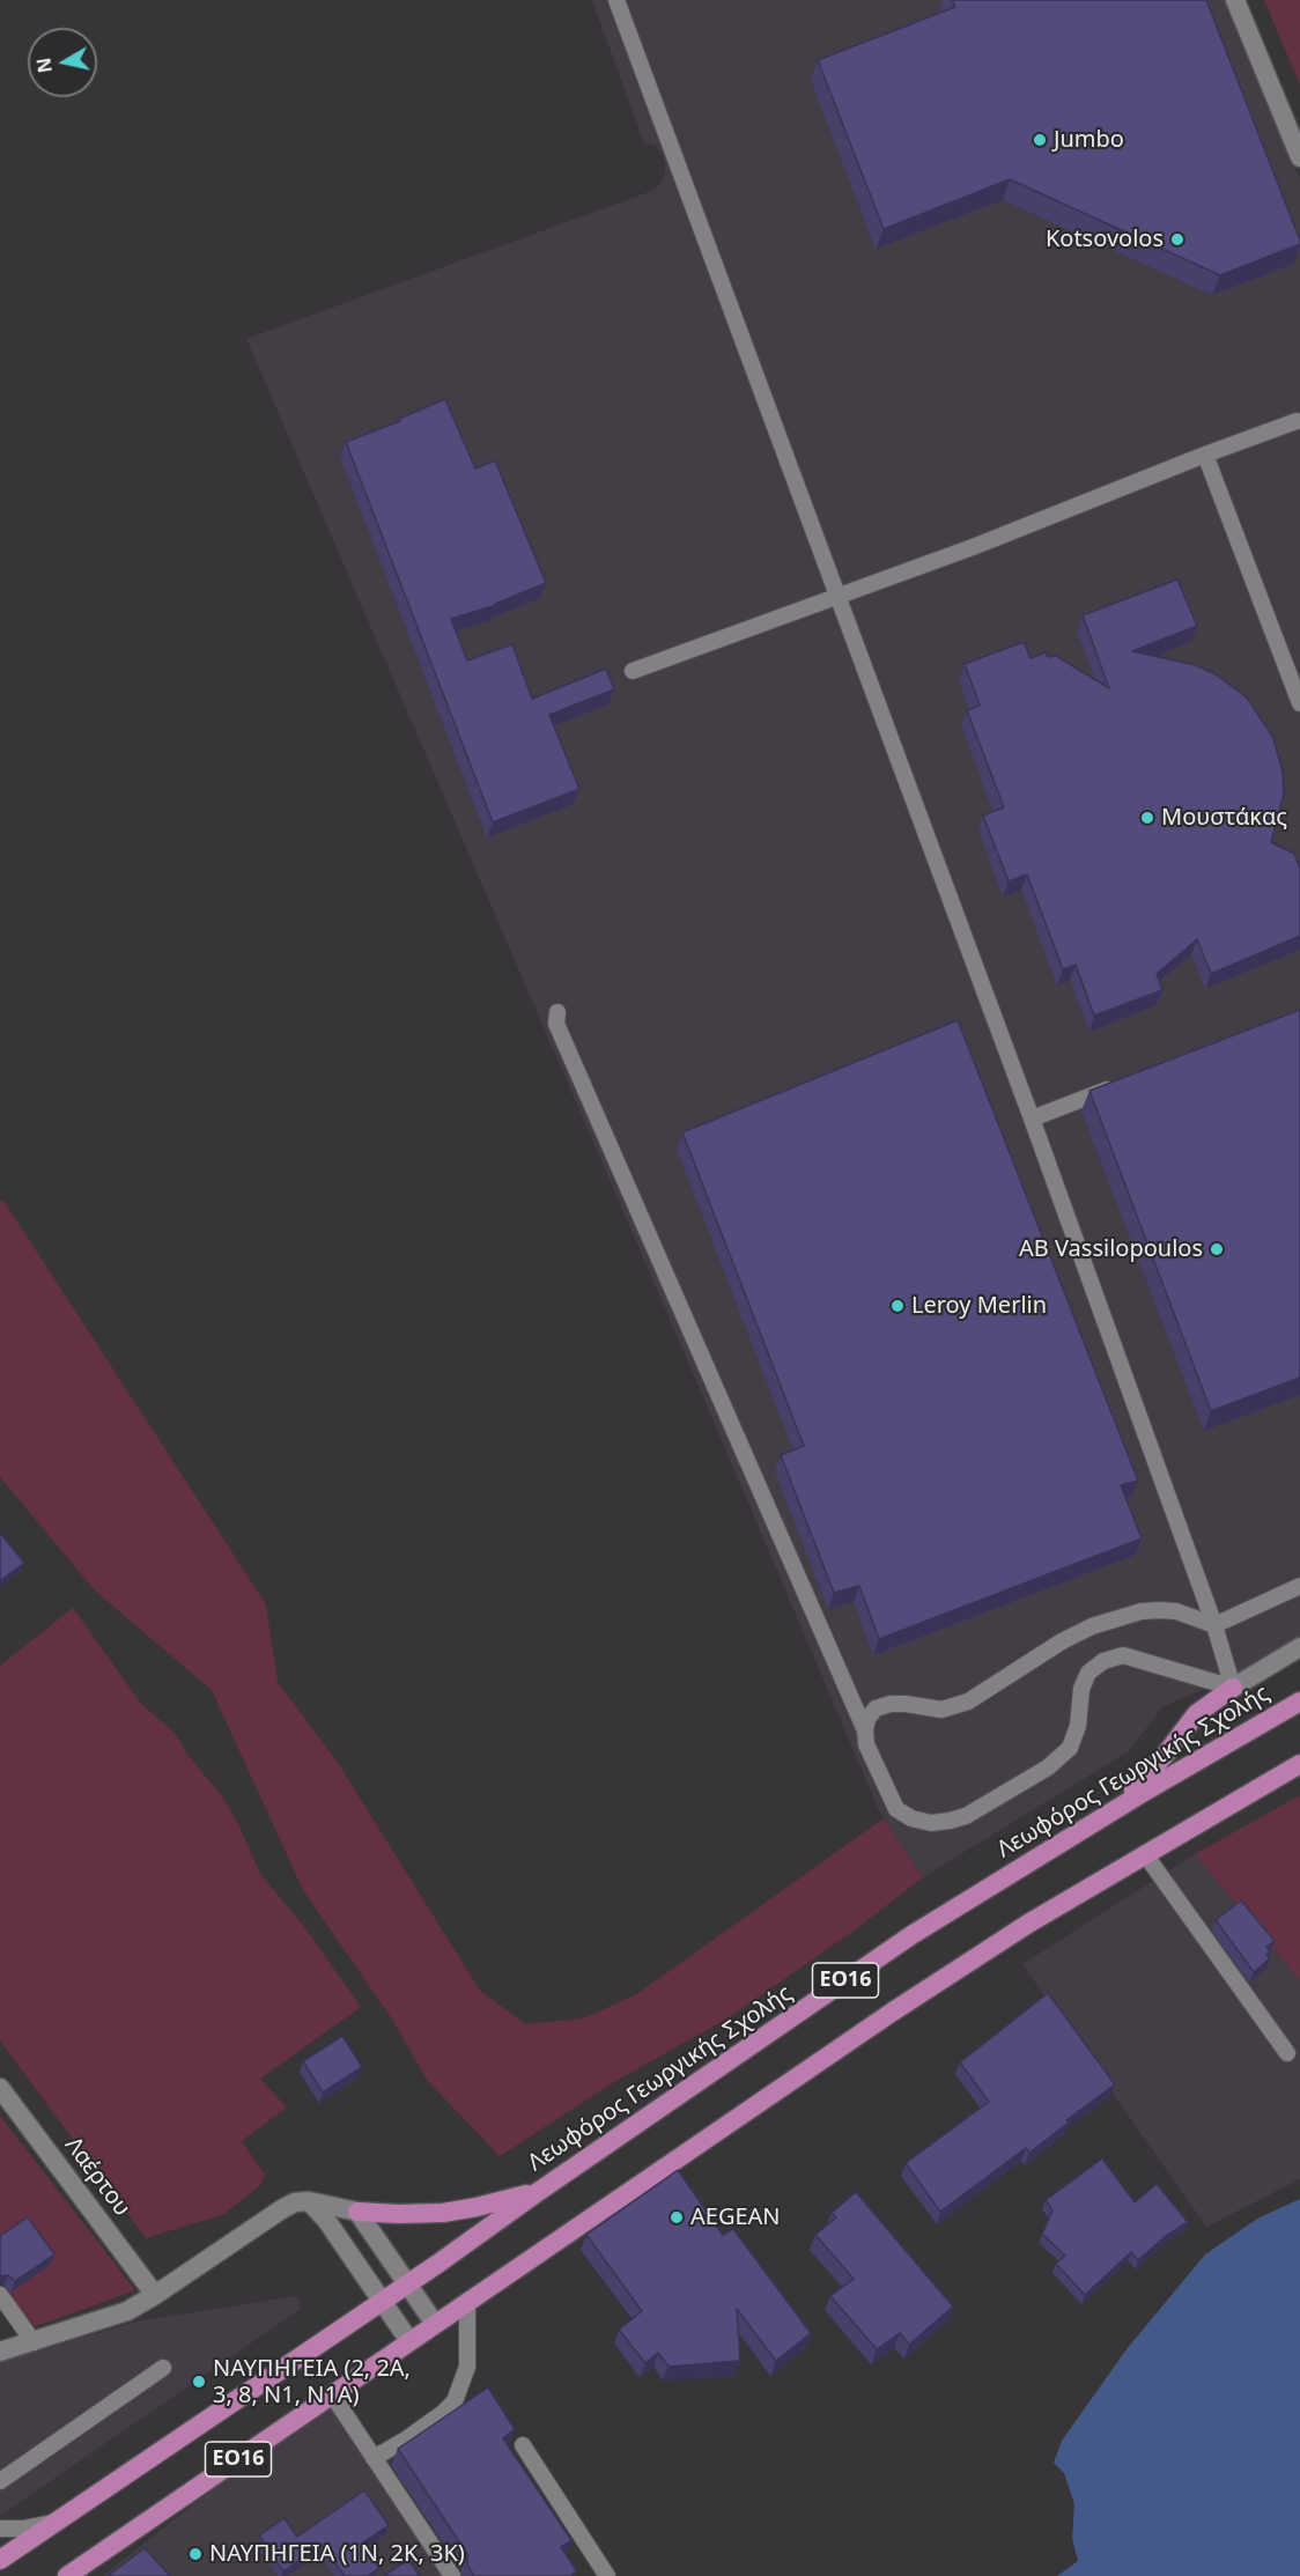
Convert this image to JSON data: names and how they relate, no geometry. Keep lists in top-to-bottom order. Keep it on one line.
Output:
{"streets":{"main road":["Λεωφόρος Γεωργικής Σχολής","ΕΟ16"],"street":["Λαέρτου"]},"crossings":[["Λεωφόρος Γεωργικής Σχολής","ΕΟ16"]],"places":["Jumbo","Kotsovolos","Μουστάκας","AB Vassilopoulos","Leroy Merlin","AEGEAN","ΝΑΥΠΗΓΕΙΑ (2, 2Α, 3, 8, Ν1, Ν1Α)","ΝΑΥΠΗΓΕΙΑ (1Ν, 2Κ, 3Κ)"],"north":"left"}
